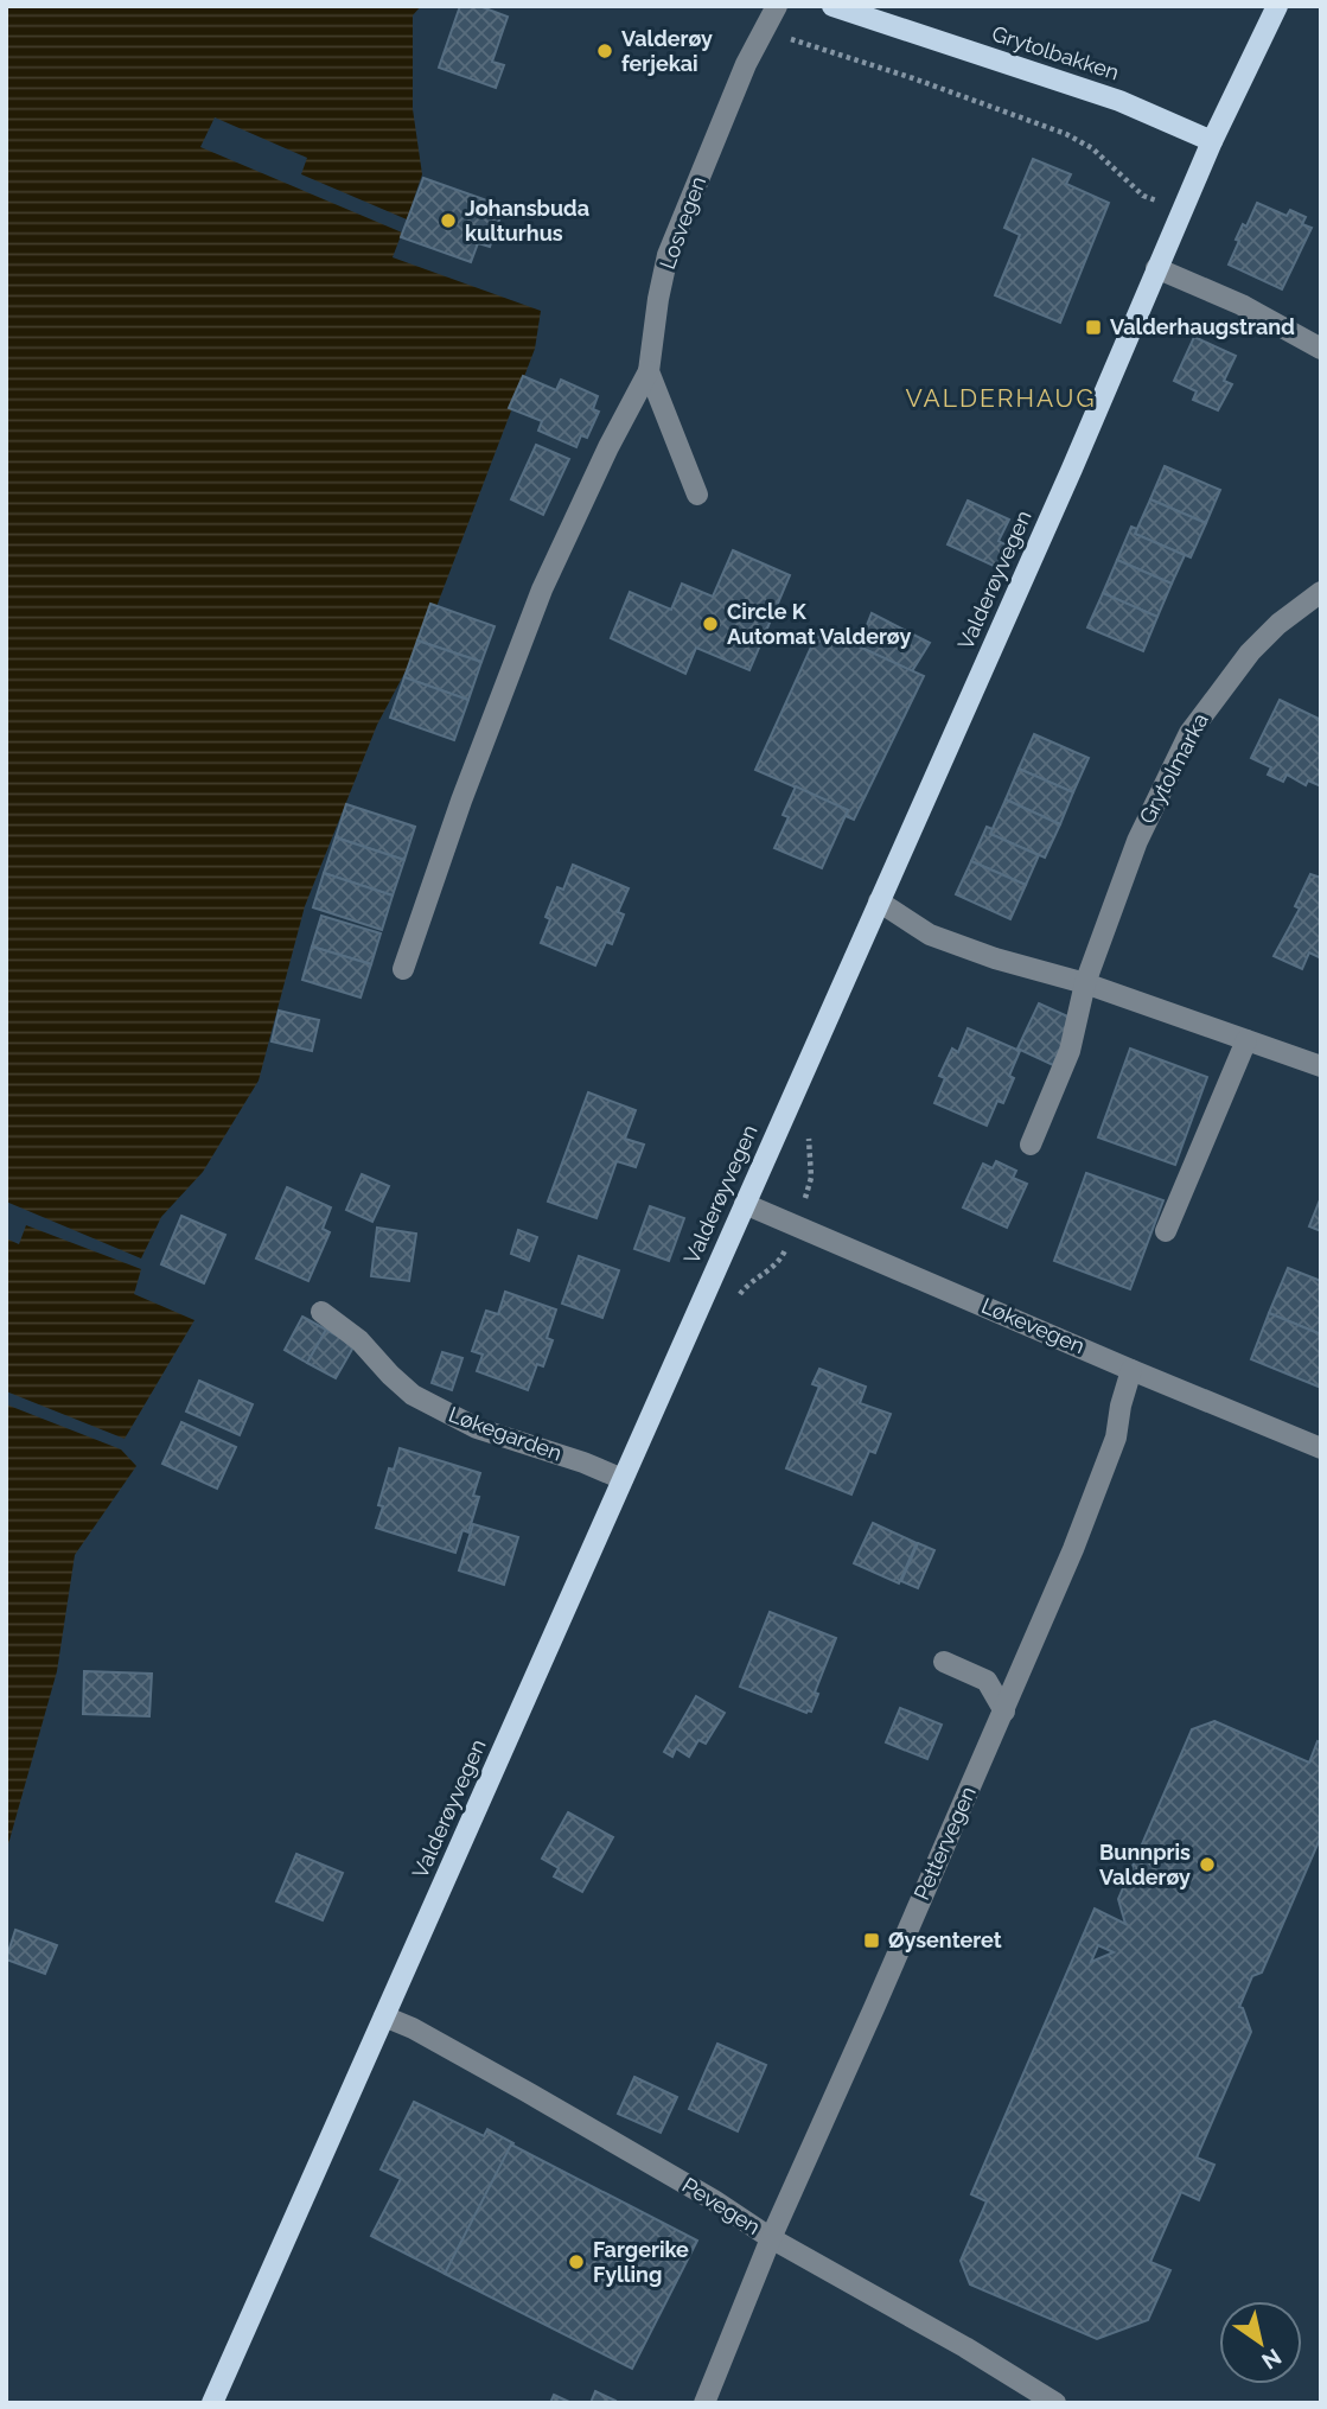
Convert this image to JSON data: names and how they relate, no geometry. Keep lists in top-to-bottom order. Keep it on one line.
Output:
{"streets":{"main road":["Grytolbakken","Valderøyvegen"],"street":["Losvegen","Grytolmarka","Løkevegen","Løkegarden","Pettervegen","Pevegen"]},"crossings":[["Grytolbakken","Valderøyvegen"],["Valderøyvegen","Løkevegen"],["Valderøyvegen","Løkegarden"],["Valderøyvegen","Pevegen"],["Løkevegen","Pettervegen"],["Pettervegen","Pevegen"]],"districts":["VALDERHAUG"],"places":{"other":["Valderøy ferjekai","Johansbuda kulturhus","Circle K Automat Valderøy","Bunnpris Valderøy","Fargerike Fylling"],"transit":["Valderhaugstrand","Øysenteret"]},"north":"bottom right"}
